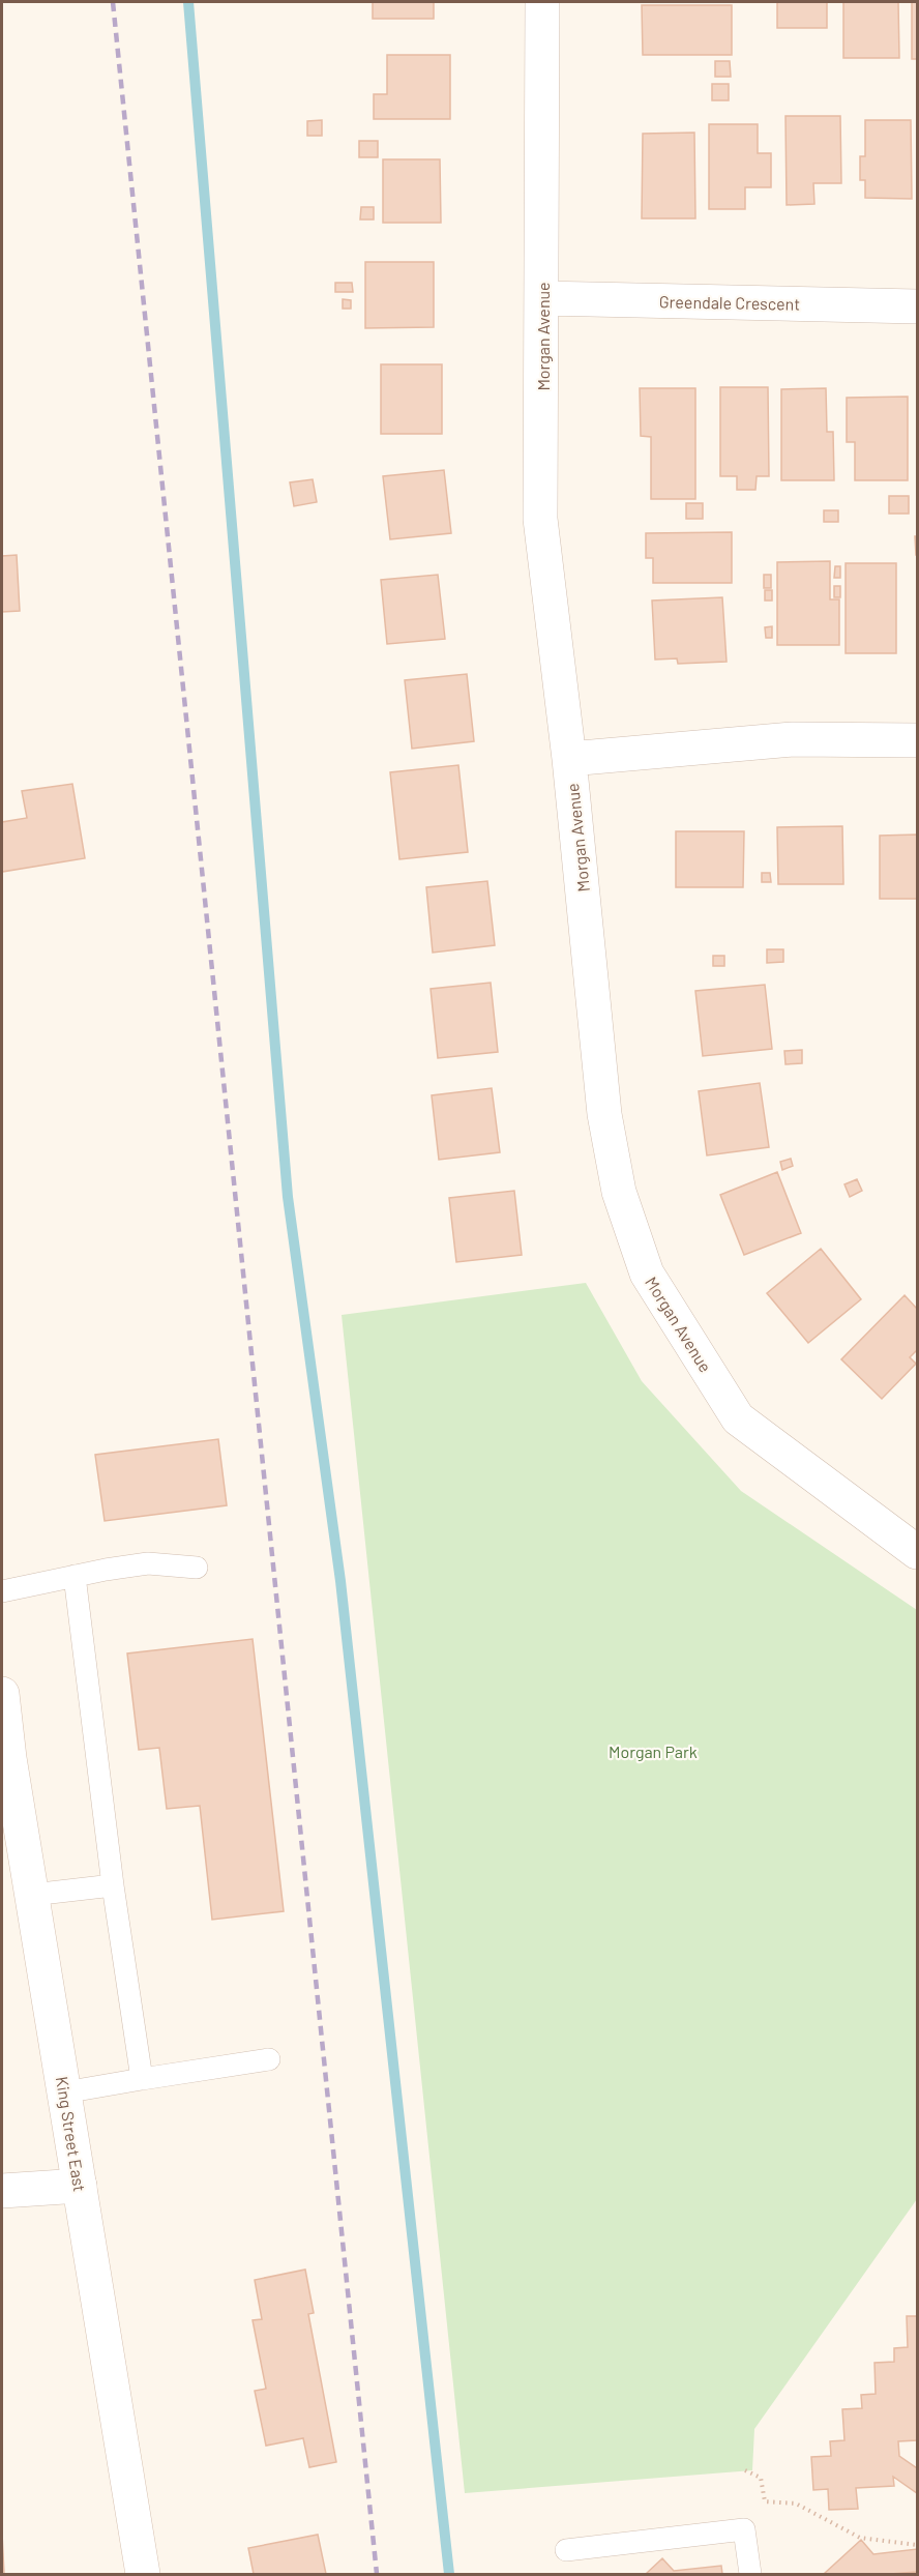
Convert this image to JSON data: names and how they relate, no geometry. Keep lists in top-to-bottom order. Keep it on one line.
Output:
{"streets":{"street":["Greendale Crescent","Morgan Avenue","King Street East"]},"crossings":[["Greendale Crescent","Morgan Avenue"]],"parks":["Morgan Park"]}
